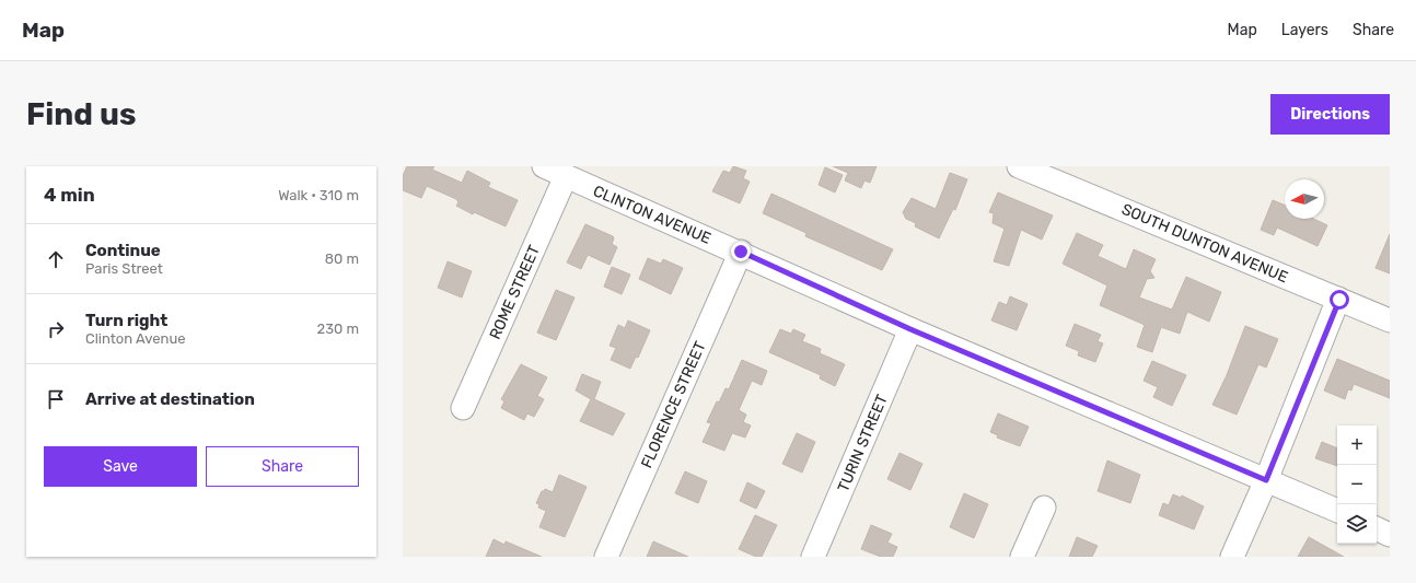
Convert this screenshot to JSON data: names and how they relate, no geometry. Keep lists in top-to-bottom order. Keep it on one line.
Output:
{"streets":{"street":["CLINTON AVENUE","SOUTH DUNTON AVENUE","ROME STREET","FLORENCE STREET","TURIN STREET"]},"crossings":[["CLINTON AVENUE","ROME STREET"],["CLINTON AVENUE","FLORENCE STREET"],["CLINTON AVENUE","TURIN STREET"]],"north":"left","page":{"header":"Map","nav":["Map","Layers","Share"],"buttons":["Directions",["Save","Share"]],"title":"Find us","heading":["4 min","Walk · 310 m"],"list":[["Continue","Paris Street","80 m"],["Turn right","Clinton Avenue","230 m"],"Arrive at destination"],"map_buttons":["+","−"]}}
